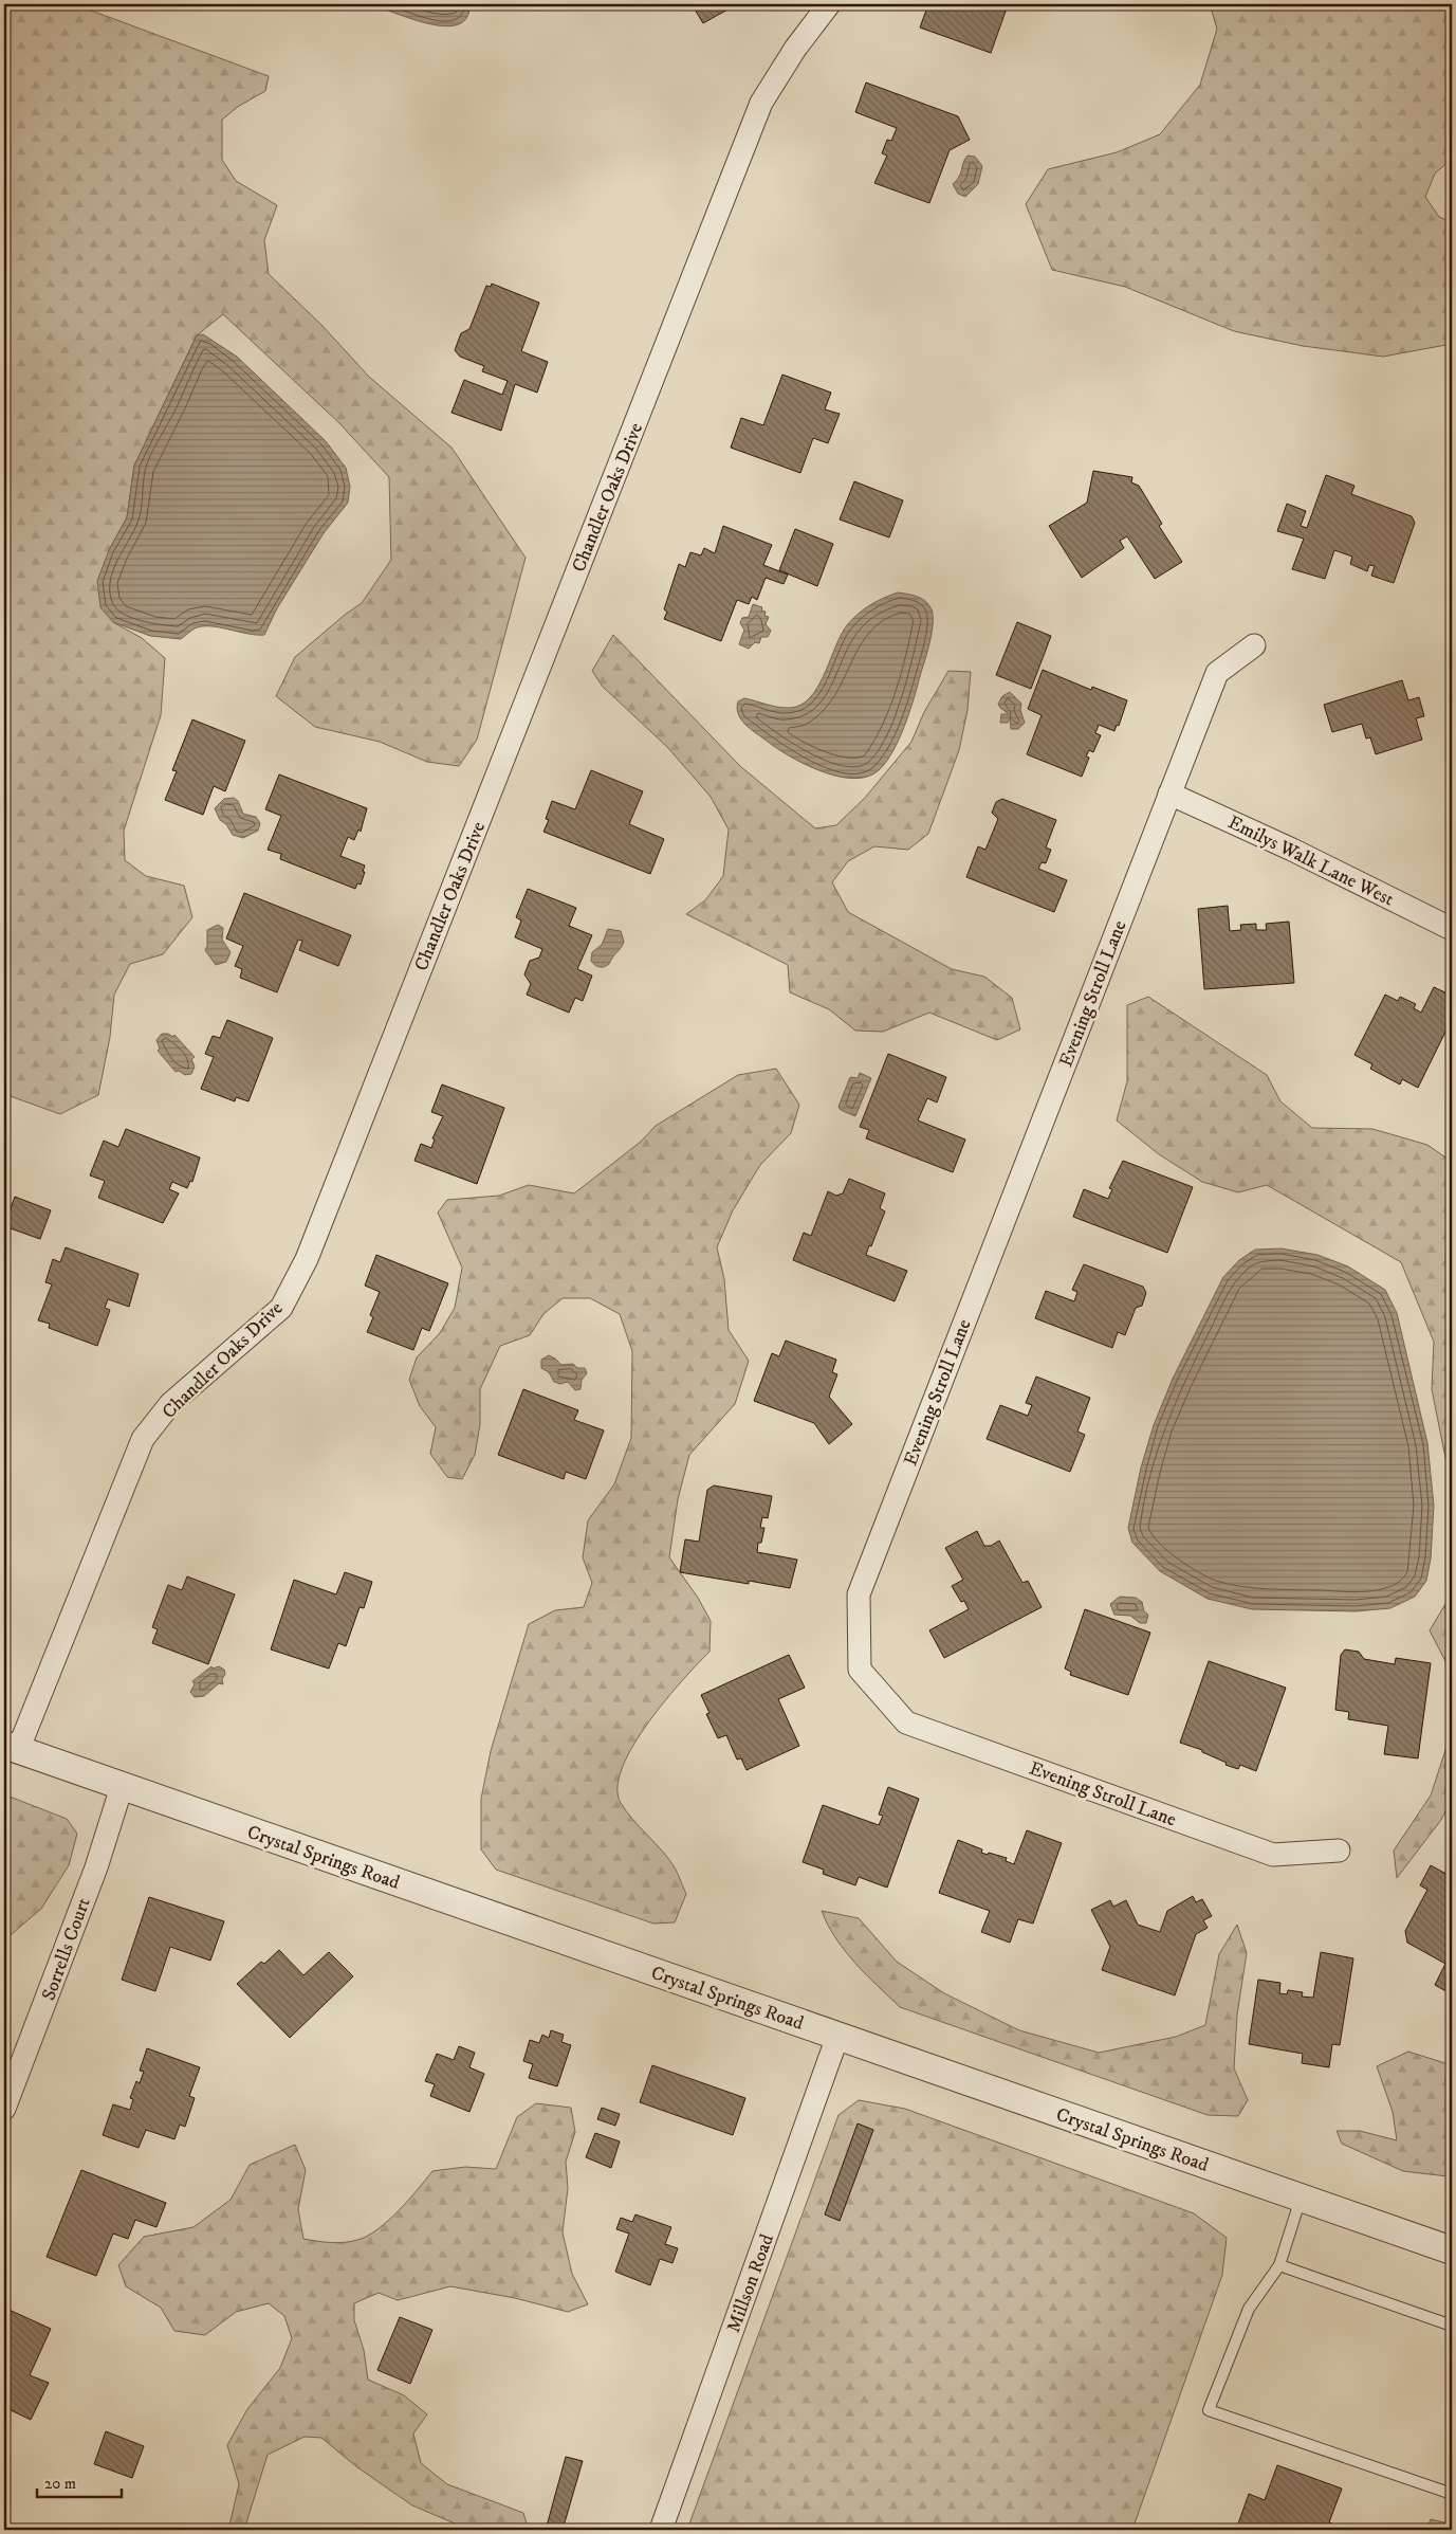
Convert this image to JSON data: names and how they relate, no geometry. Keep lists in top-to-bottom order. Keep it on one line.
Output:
{"streets":{"street":["Chandler Oaks Drive","Emilys Walk Lane West","Evening Stroll Lane","Crystal Springs Road","Sorrells Court","Millson Road"]},"crossings":[["Chandler Oaks Drive","Crystal Springs Road"],["Emilys Walk Lane West","Evening Stroll Lane"],["Crystal Springs Road","Sorrells Court"],["Crystal Springs Road","Millson Road"]],"scale_bar":"20 m"}
